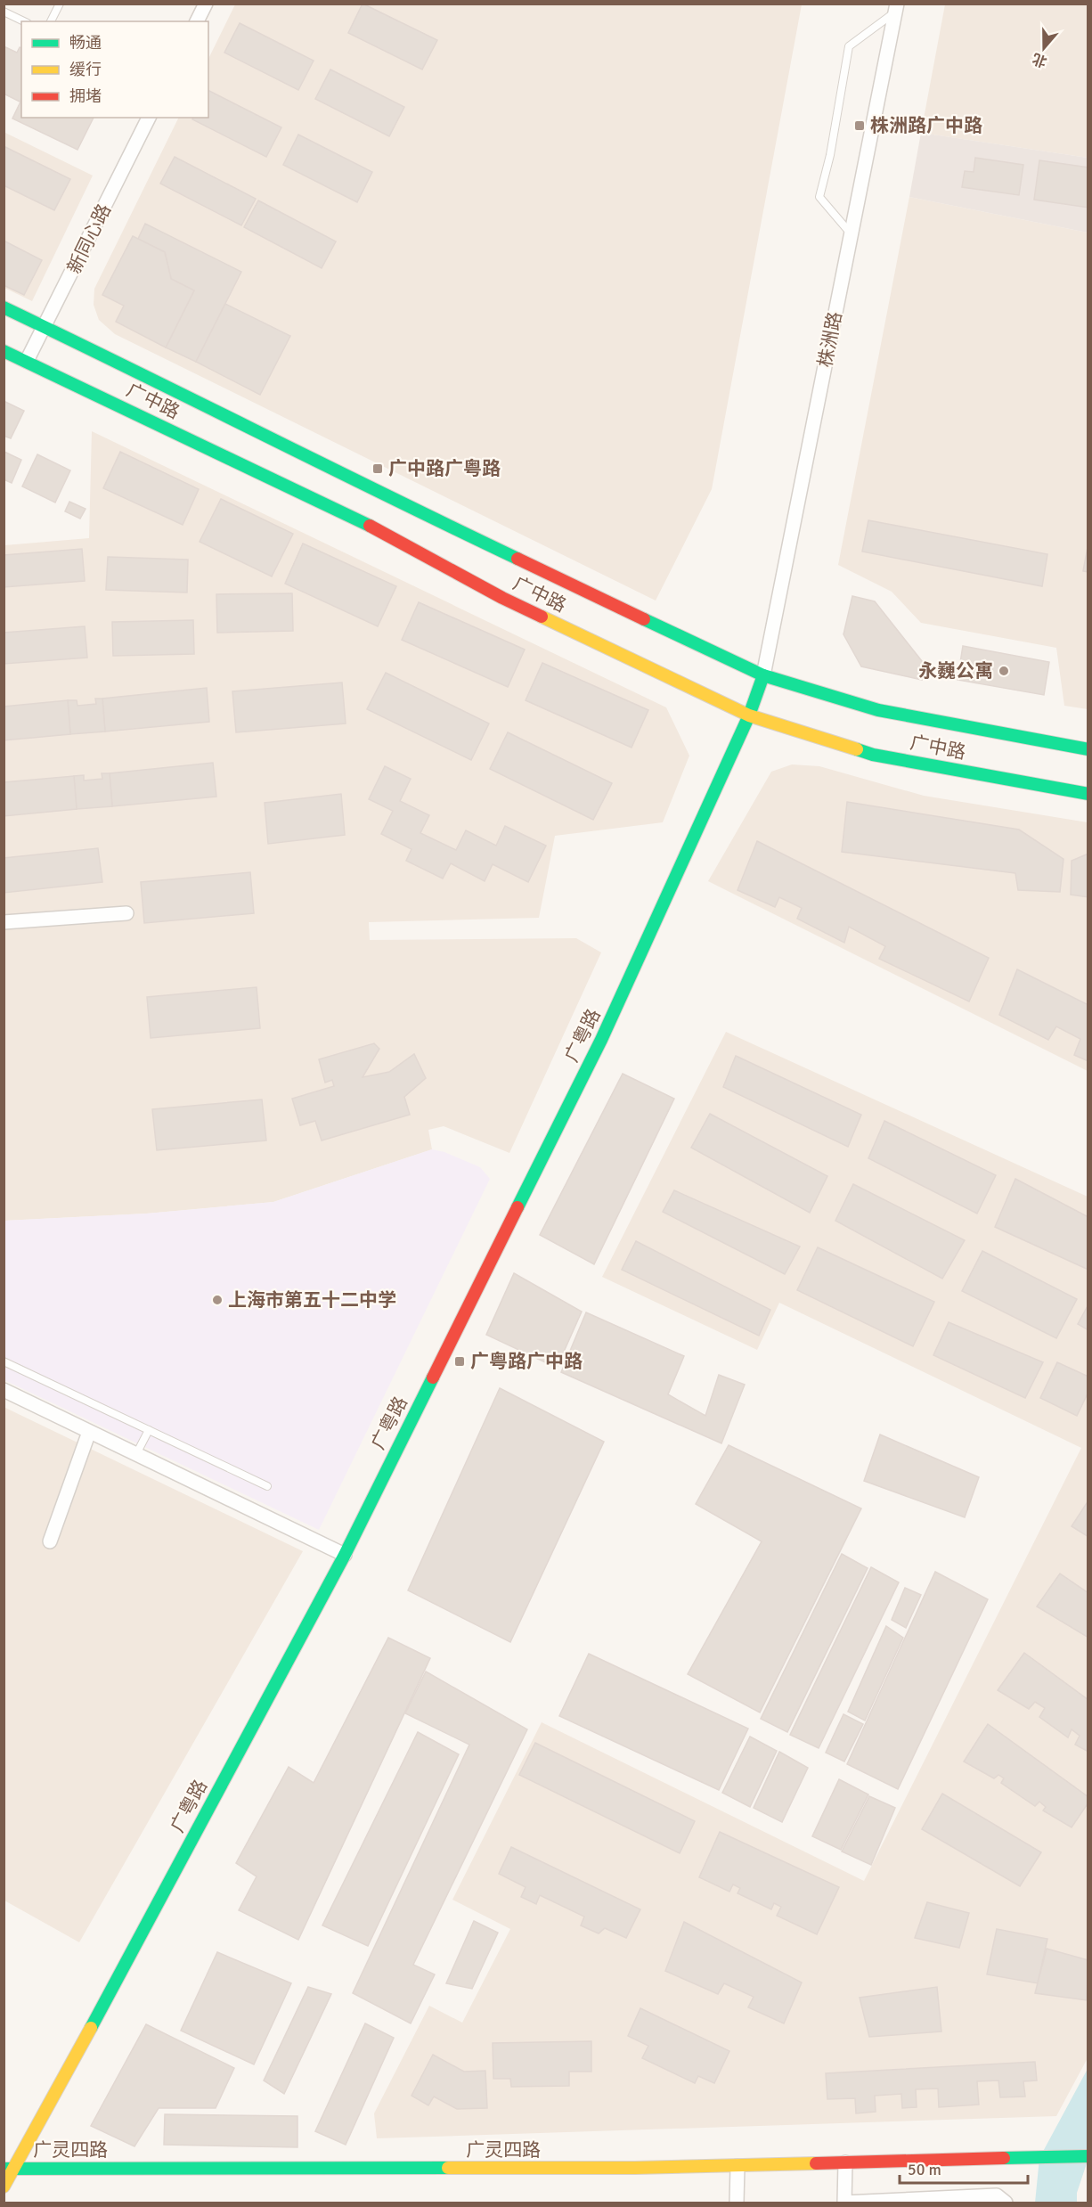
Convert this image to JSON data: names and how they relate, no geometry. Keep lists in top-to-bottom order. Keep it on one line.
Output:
{"streets":{"main road":["广中路","广粤路","广灵四路"],"street":["新同心路","株洲路"]},"crossings":[["新同心路","广中路"],["株洲路","广中路"],["株洲路","广粤路"],["广中路","广粤路"],["广粤路","广灵四路"]],"places":{"transit":["株洲路广中路","广中路广粤路","广粤路广中路"],"other":["永巍公寓","上海市第五十二中学"]},"legend":["畅通","缓行","拥堵"],"scale_bar":"50 m","north":"bottom"}
